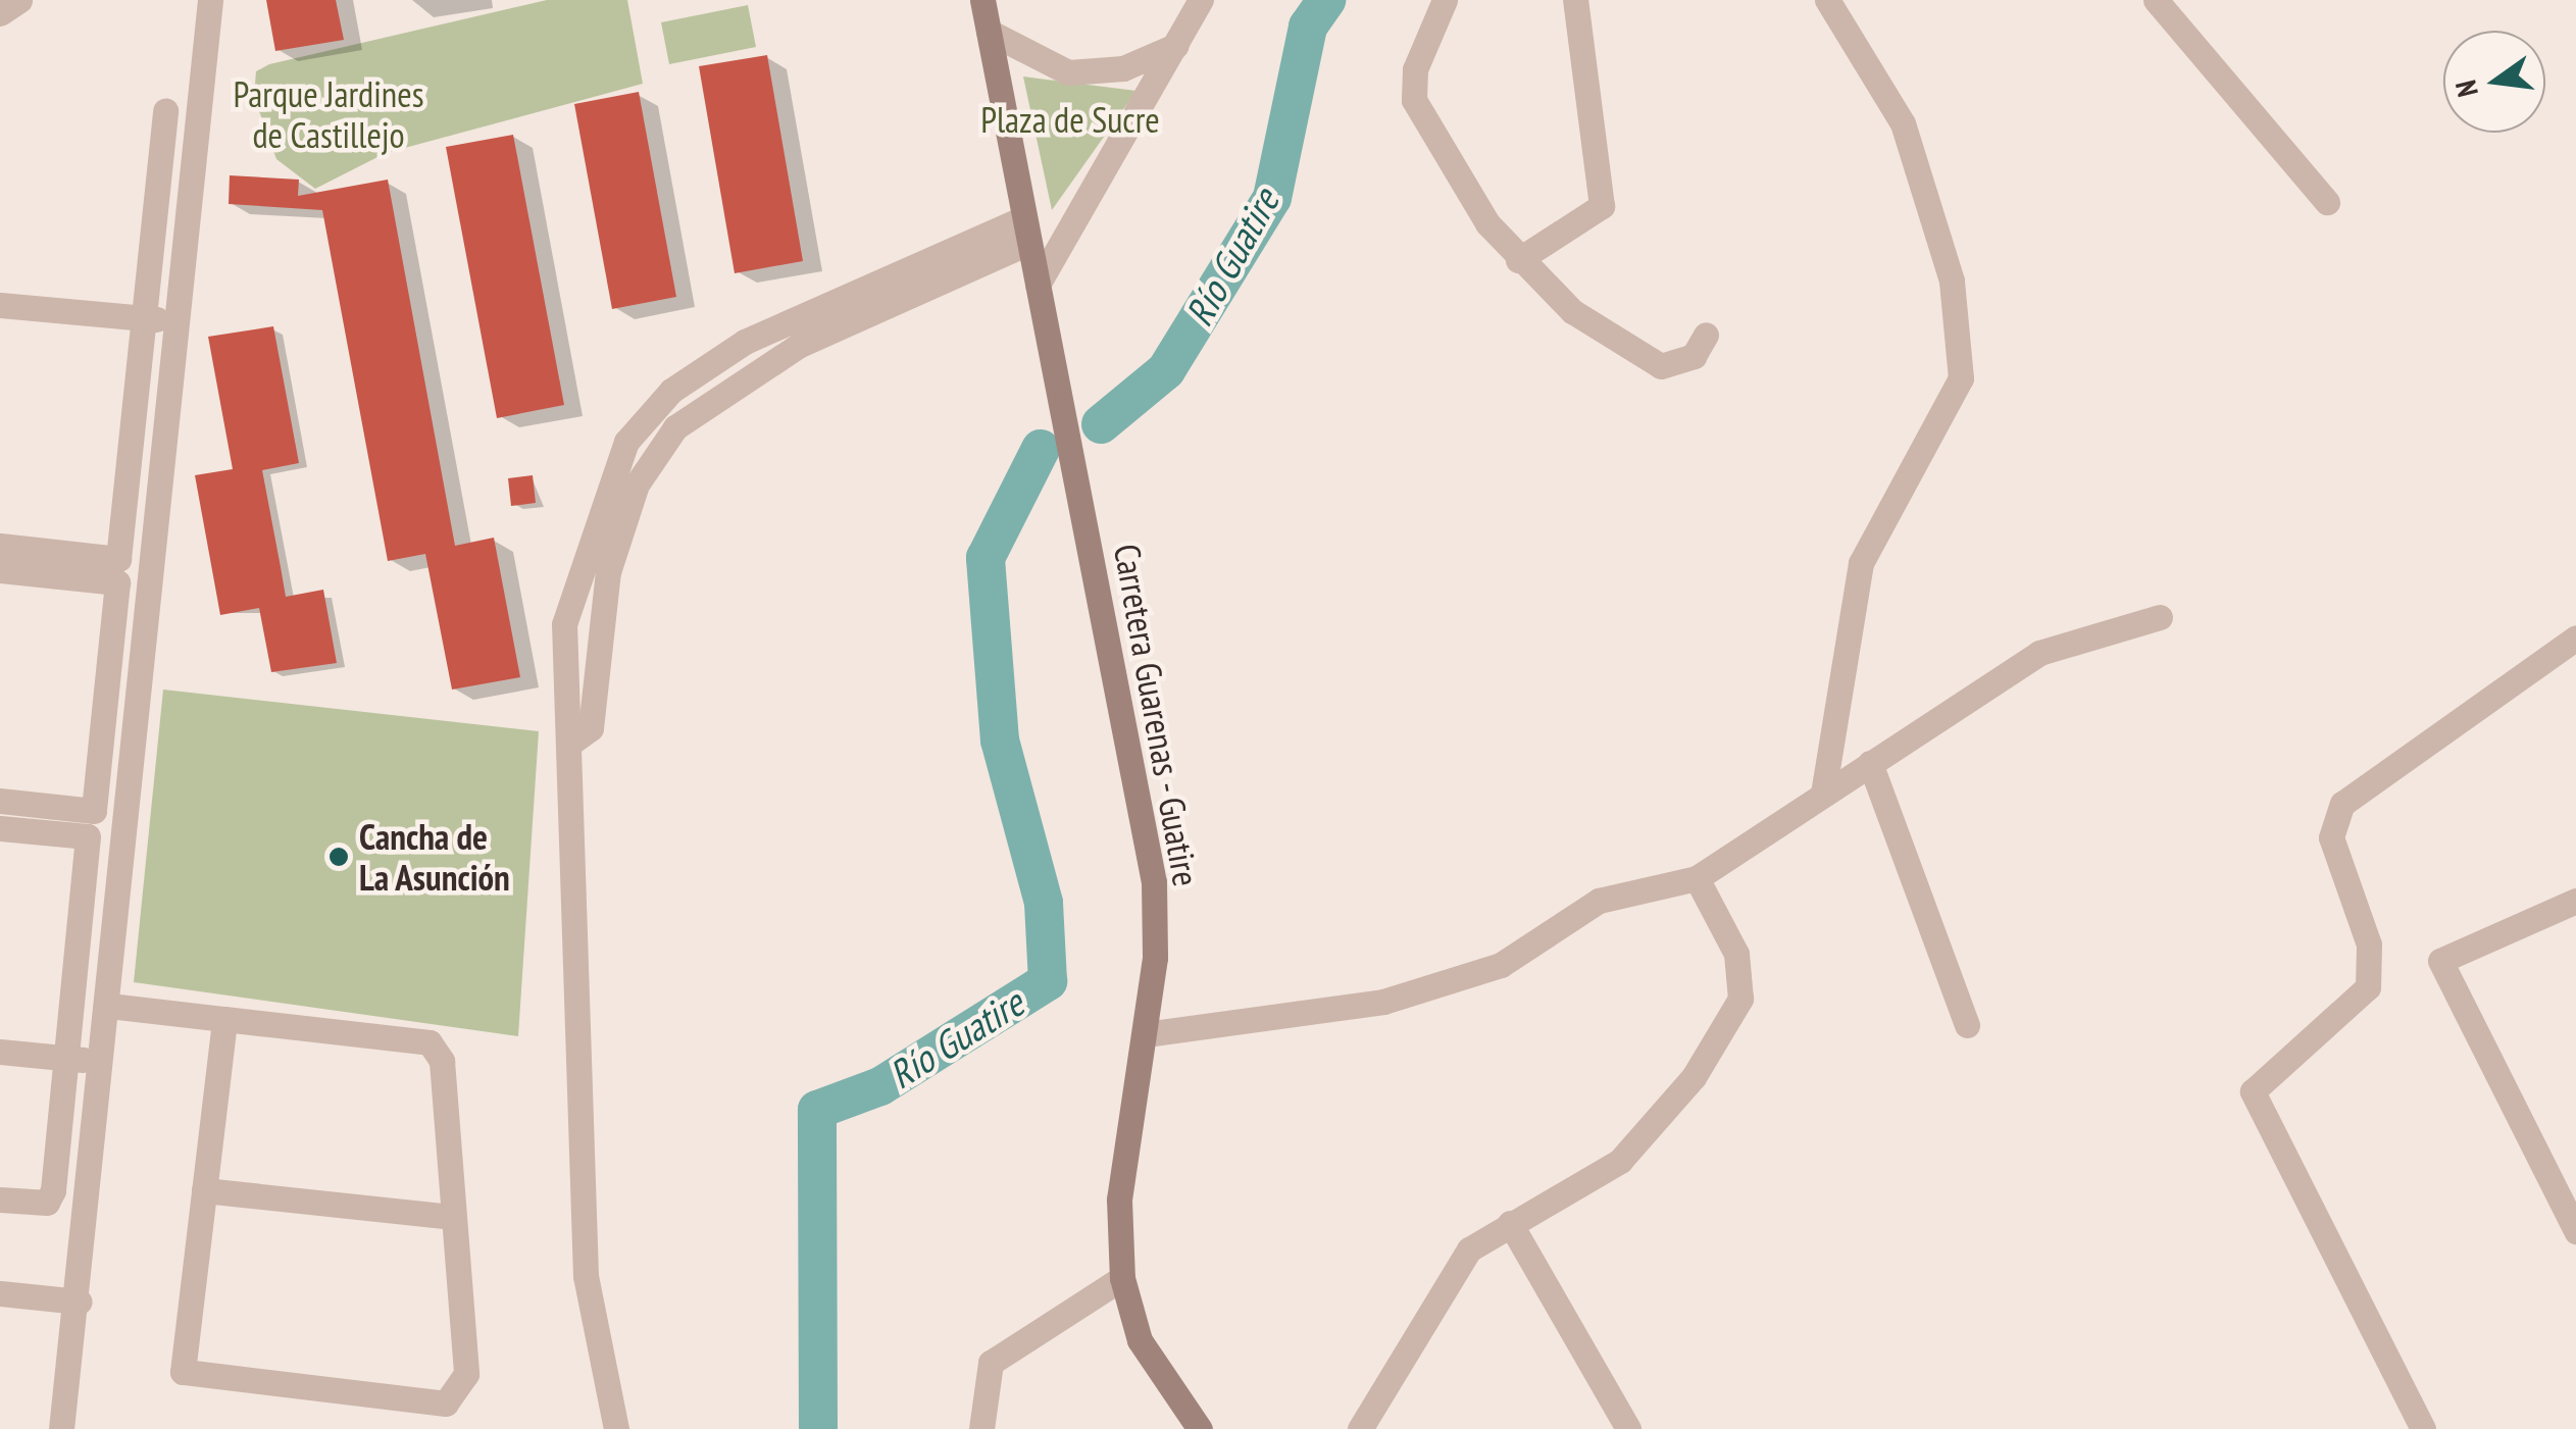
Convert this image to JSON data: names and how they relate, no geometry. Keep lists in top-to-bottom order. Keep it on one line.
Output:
{"streets":{"main road":["Carretera Guarenas - Guatire"]},"water":["Río Guatire"],"parks":["Parque Jardines de Castillejo","Plaza de Sucre"],"places":["Cancha de La Asunción"],"north":"left"}
